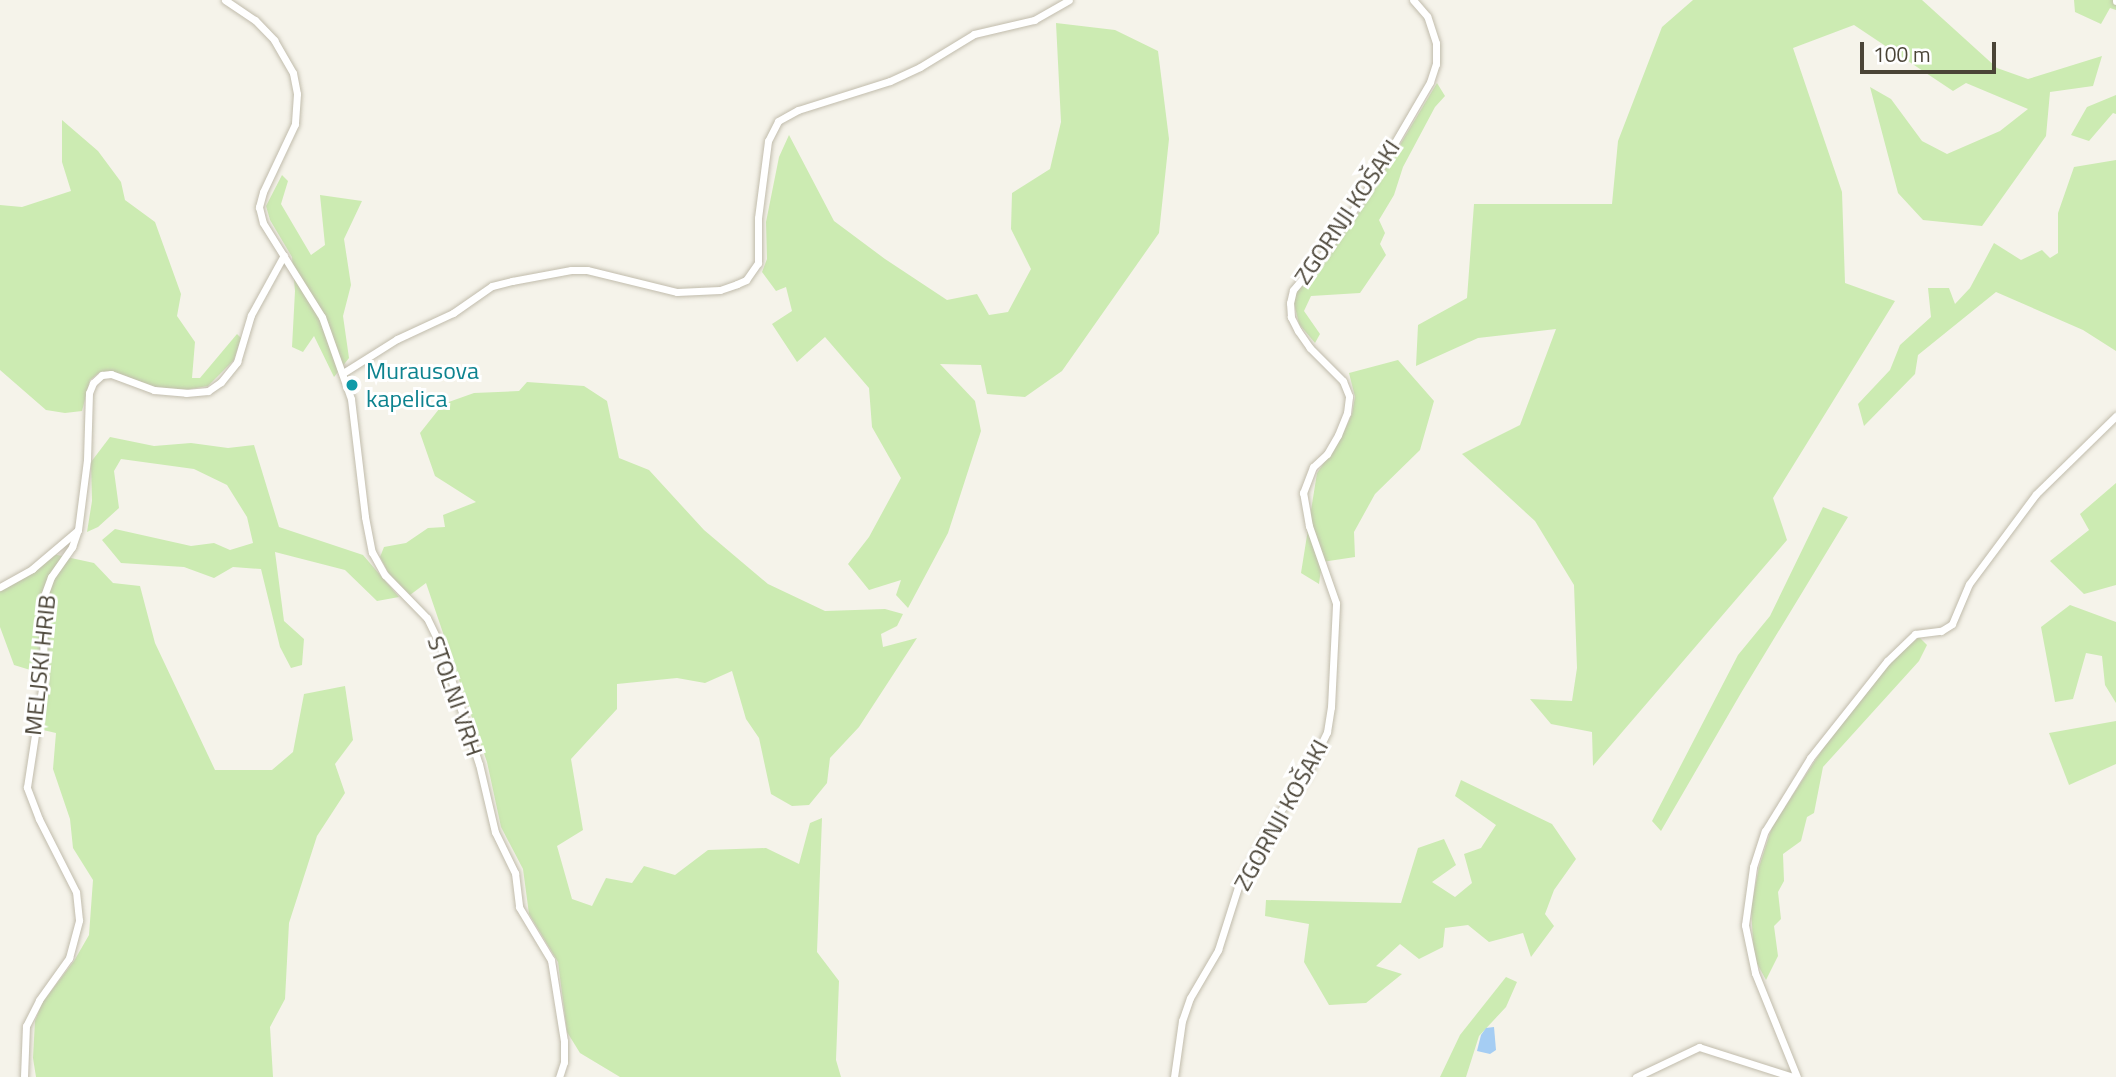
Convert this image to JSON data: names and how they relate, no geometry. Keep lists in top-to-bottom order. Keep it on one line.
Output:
{"streets":{"street":["ZGORNJI KOŠAKI","MELJSKI HRIB","STOLNI VRH"]},"crossings":[["MELJSKI HRIB","STOLNI VRH"]],"places":["Murausova kapelica"],"scale_bar":"100 m"}
